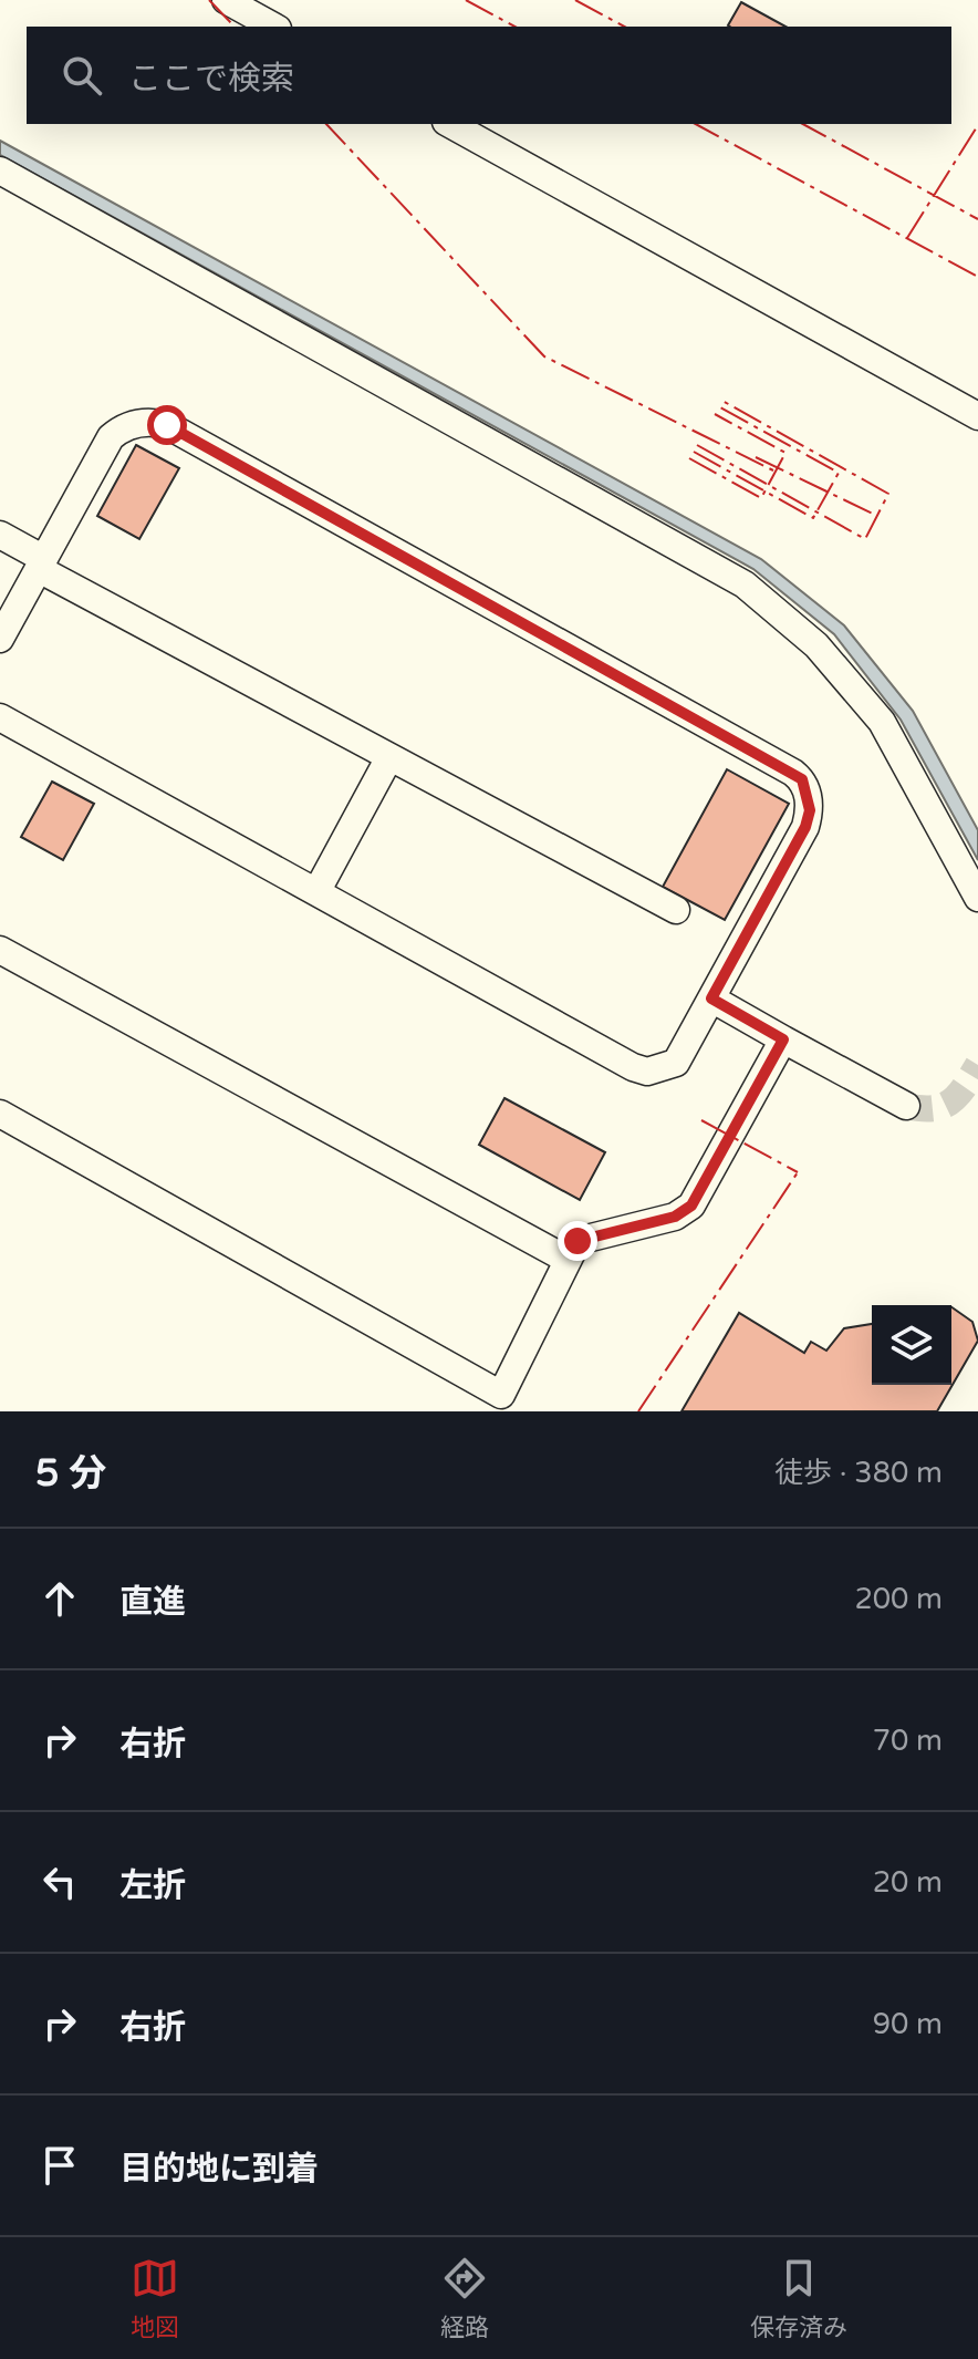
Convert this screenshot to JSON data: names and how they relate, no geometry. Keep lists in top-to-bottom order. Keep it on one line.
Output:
{"page":{"search":"ここで検索","heading":["5 分","徒歩 · 380 m"],"list":[["直進","200 m"],["右折","70 m"],["左折","20 m"],["右折","90 m"],"目的地に到着"],"nav":["地図","経路","保存済み"]}}
